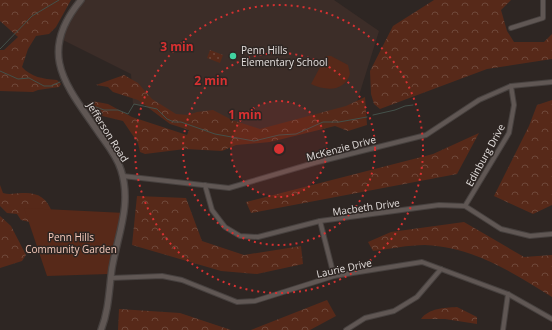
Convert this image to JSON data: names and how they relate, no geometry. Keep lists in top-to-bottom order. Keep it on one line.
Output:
{"streets":{"street":["Jefferson Road","McKenzie Drive","Edinburg Drive","Macbeth Drive","Laurie Drive"]},"crossings":[["Jefferson Road","McKenzie Drive"],["Jefferson Road","Laurie Drive"],["McKenzie Drive","Edinburg Drive"],["McKenzie Drive","Macbeth Drive"],["Edinburg Drive","Macbeth Drive"]],"parks":["Penn Hills Community Garden"],"places":["Penn Hills Elementary School"],"rings":["3 min","2 min","1 min"]}
